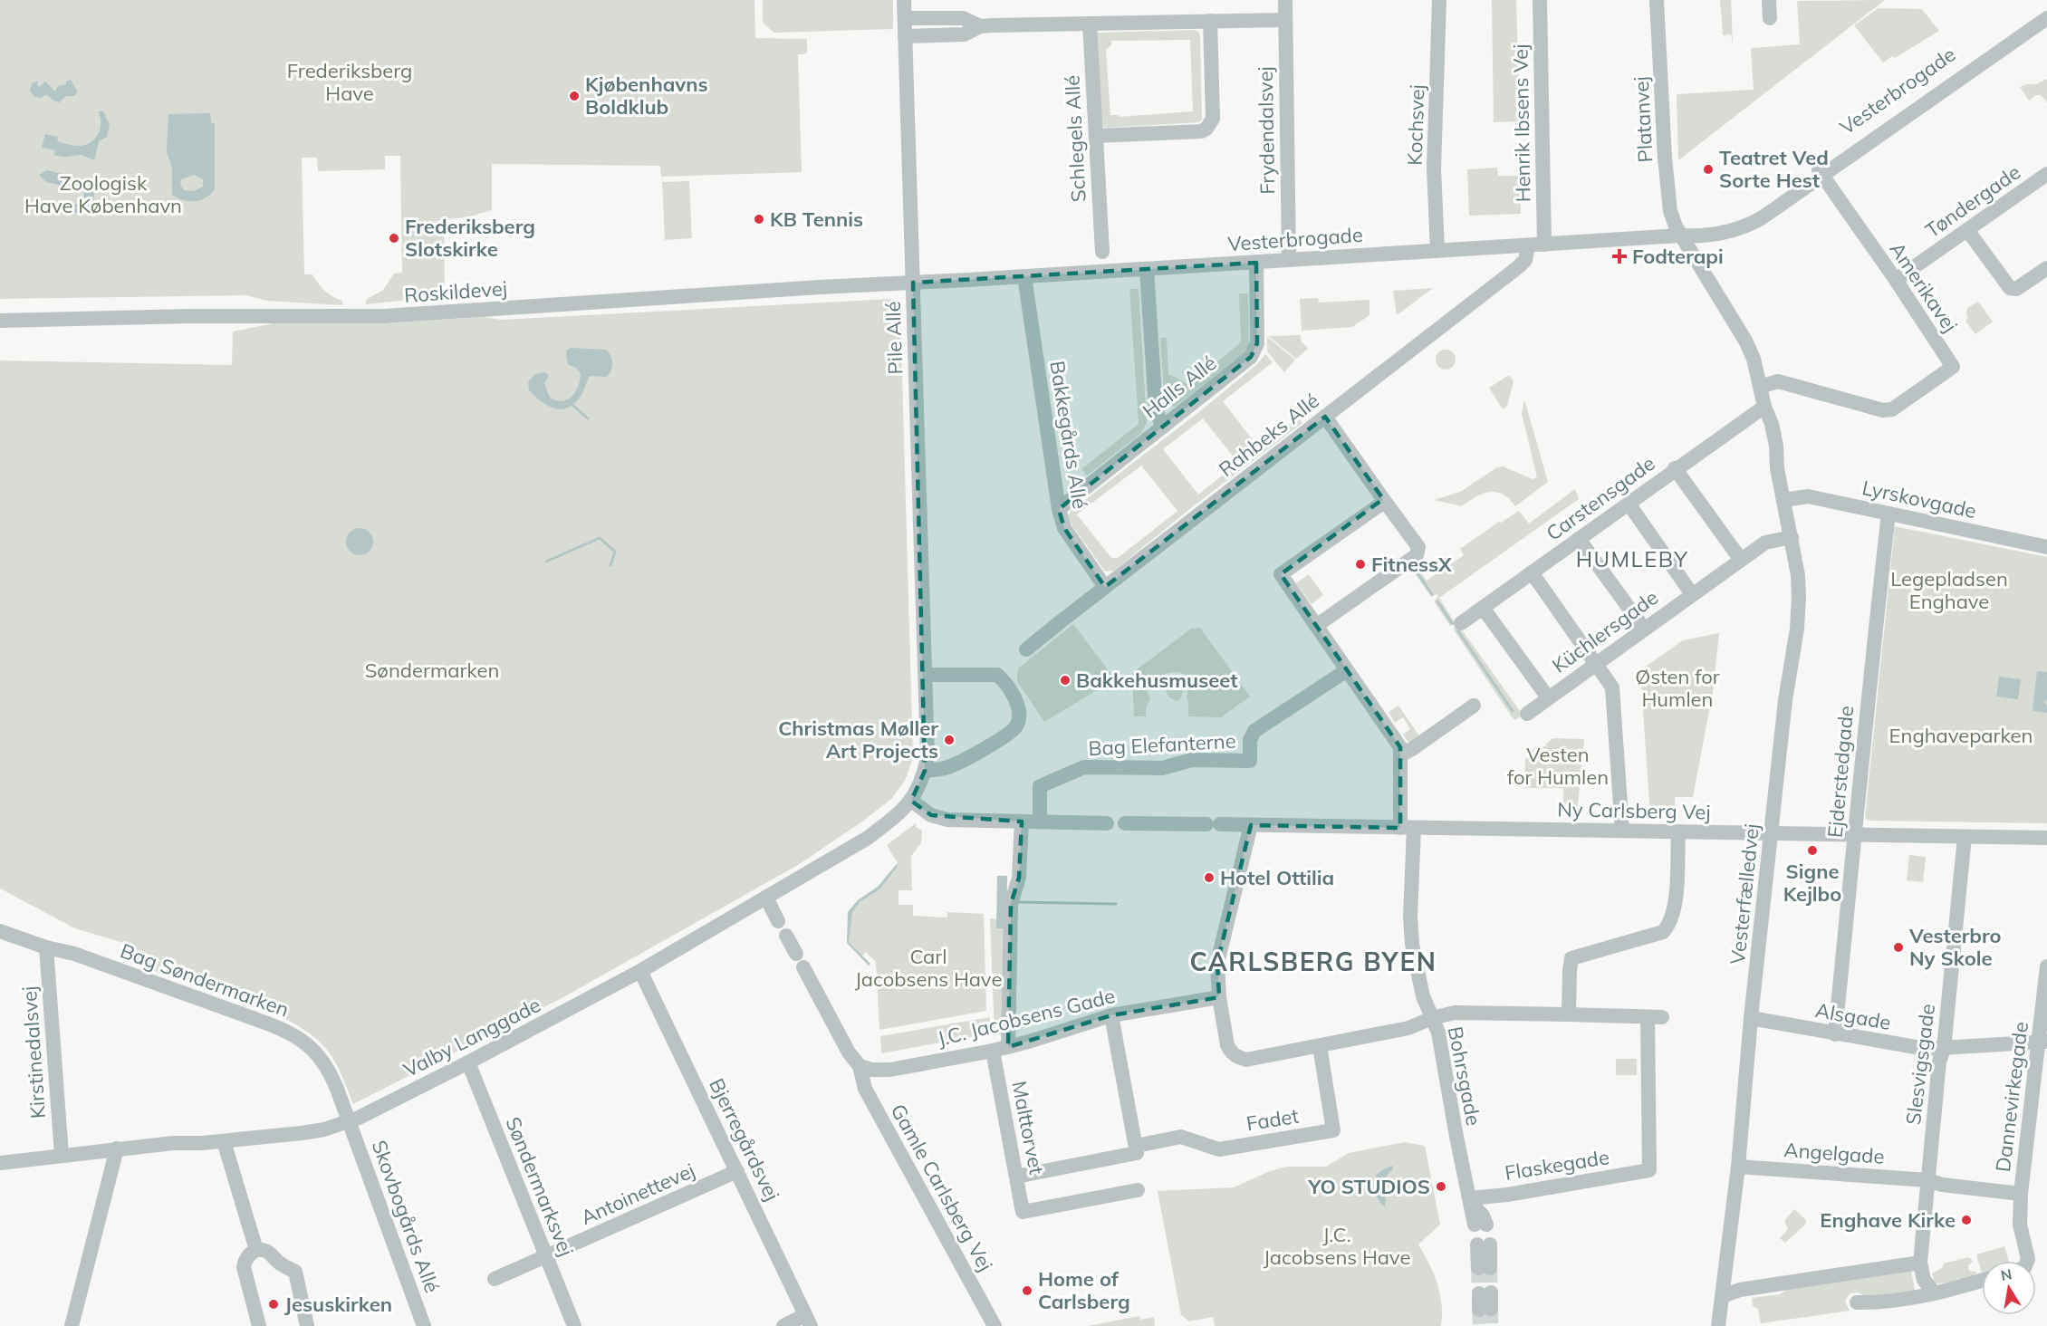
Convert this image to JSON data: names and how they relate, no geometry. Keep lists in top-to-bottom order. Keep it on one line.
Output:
{"streets":{"street":["Vesterbrogade","Platanvej","Henrik Ibsens Vej","Kochsvej","Frydendalsvej","Schlegels Allé","Tøndergade","Amerikavej","Roskildevej","Pile Allé","Halls Allé","Bakkegårds Allé","Rahbeks Allé","Carstensgade","Lyrskovgade","Küchlersgade","Bag Elefanterne","Ejderstedgade","Ny Carlsberg Vej","Vesterfælledvej","Bag Søndermarken","Alsgade","J.C. Jacobsens Gade","Valby Langgade","Kirstinedalsvej","Slesvigsgade","Bohrsgade","Dannevirkegade","Fadet","Malttorvet","Bjerregårdsvej","Angelgade","Flaskegade","Søndermarksvej","Gamle Carlsberg Vej","Antoinettevej","Skovbogårds Allé"]},"crossings":[["Vesterbrogade","Platanvej"],["Vesterbrogade","Henrik Ibsens Vej"],["Vesterbrogade","Kochsvej"],["Vesterbrogade","Frydendalsvej"],["Vesterbrogade","Amerikavej"],["Vesterbrogade","Roskildevej"],["Vesterbrogade","Pile Allé"],["Vesterbrogade","Halls Allé"],["Vesterbrogade","Bakkegårds Allé"],["Vesterbrogade","Rahbeks Allé"],["Vesterbrogade","Vesterfælledvej"],["Platanvej","Vesterfælledvej"],["Tøndergade","Amerikavej"],["Amerikavej","Vesterfælledvej"],["Roskildevej","Pile Allé"],["Pile Allé","Valby Langgade"],["Halls Allé","Bakkegårds Allé"],["Bakkegårds Allé","Rahbeks Allé"],["Carstensgade","Vesterfælledvej"],["Lyrskovgade","Ejderstedgade"],["Lyrskovgade","Vesterfælledvej"],["Küchlersgade","Vesterfælledvej"],["Ejderstedgade","Ny Carlsberg Vej"],["Ejderstedgade","Alsgade"],["Ny Carlsberg Vej","Vesterfælledvej"],["Ny Carlsberg Vej","Slesvigsgade"],["Ny Carlsberg Vej","Bohrsgade"],["Vesterfælledvej","Alsgade"],["Vesterfælledvej","Angelgade"],["Bag Søndermarken","Valby Langgade"],["Bag Søndermarken","Kirstinedalsvej"],["Bag Søndermarken","Skovbogårds Allé"],["Alsgade","Slesvigsgade"],["Alsgade","Dannevirkegade"],["J.C. Jacobsens Gade","Malttorvet"],["J.C. Jacobsens Gade","Gamle Carlsberg Vej"],["Valby Langgade","Kirstinedalsvej"],["Valby Langgade","Bjerregårdsvej"],["Valby Langgade","Søndermarksvej"],["Valby Langgade","Skovbogårds Allé"],["Slesvigsgade","Angelgade"],["Bohrsgade","Flaskegade"],["Dannevirkegade","Angelgade"],["Fadet","Malttorvet"],["Bjerregårdsvej","Antoinettevej"],["Søndermarksvej","Antoinettevej"]],"districts":["HUMLEBY","CARLSBERG BYEN"],"parks":["Frederiksberg Have","Zoologisk Have København","Legepladsen Enghave","Søndermarken","Østen for Humlen","Enghaveparken","Vesten for Humlen","Carl Jacobsens Have","J.C. Jacobsens Have"],"places":{"other":["Kjøbenhavns Boldklub","Teatret Ved Sorte Hest","KB Tennis","Frederiksberg Slotskirke","FitnessX","Bakkehusmuseet","Christmas Møller Art Projects","Signe Kejlbo","Hotel Ottilia","Vesterbro Ny Skole","YO STUDIOS","Enghave Kirke","Home of Carlsberg","Jesuskirken"],"health":["Fodterapi"]},"north":"top"}
